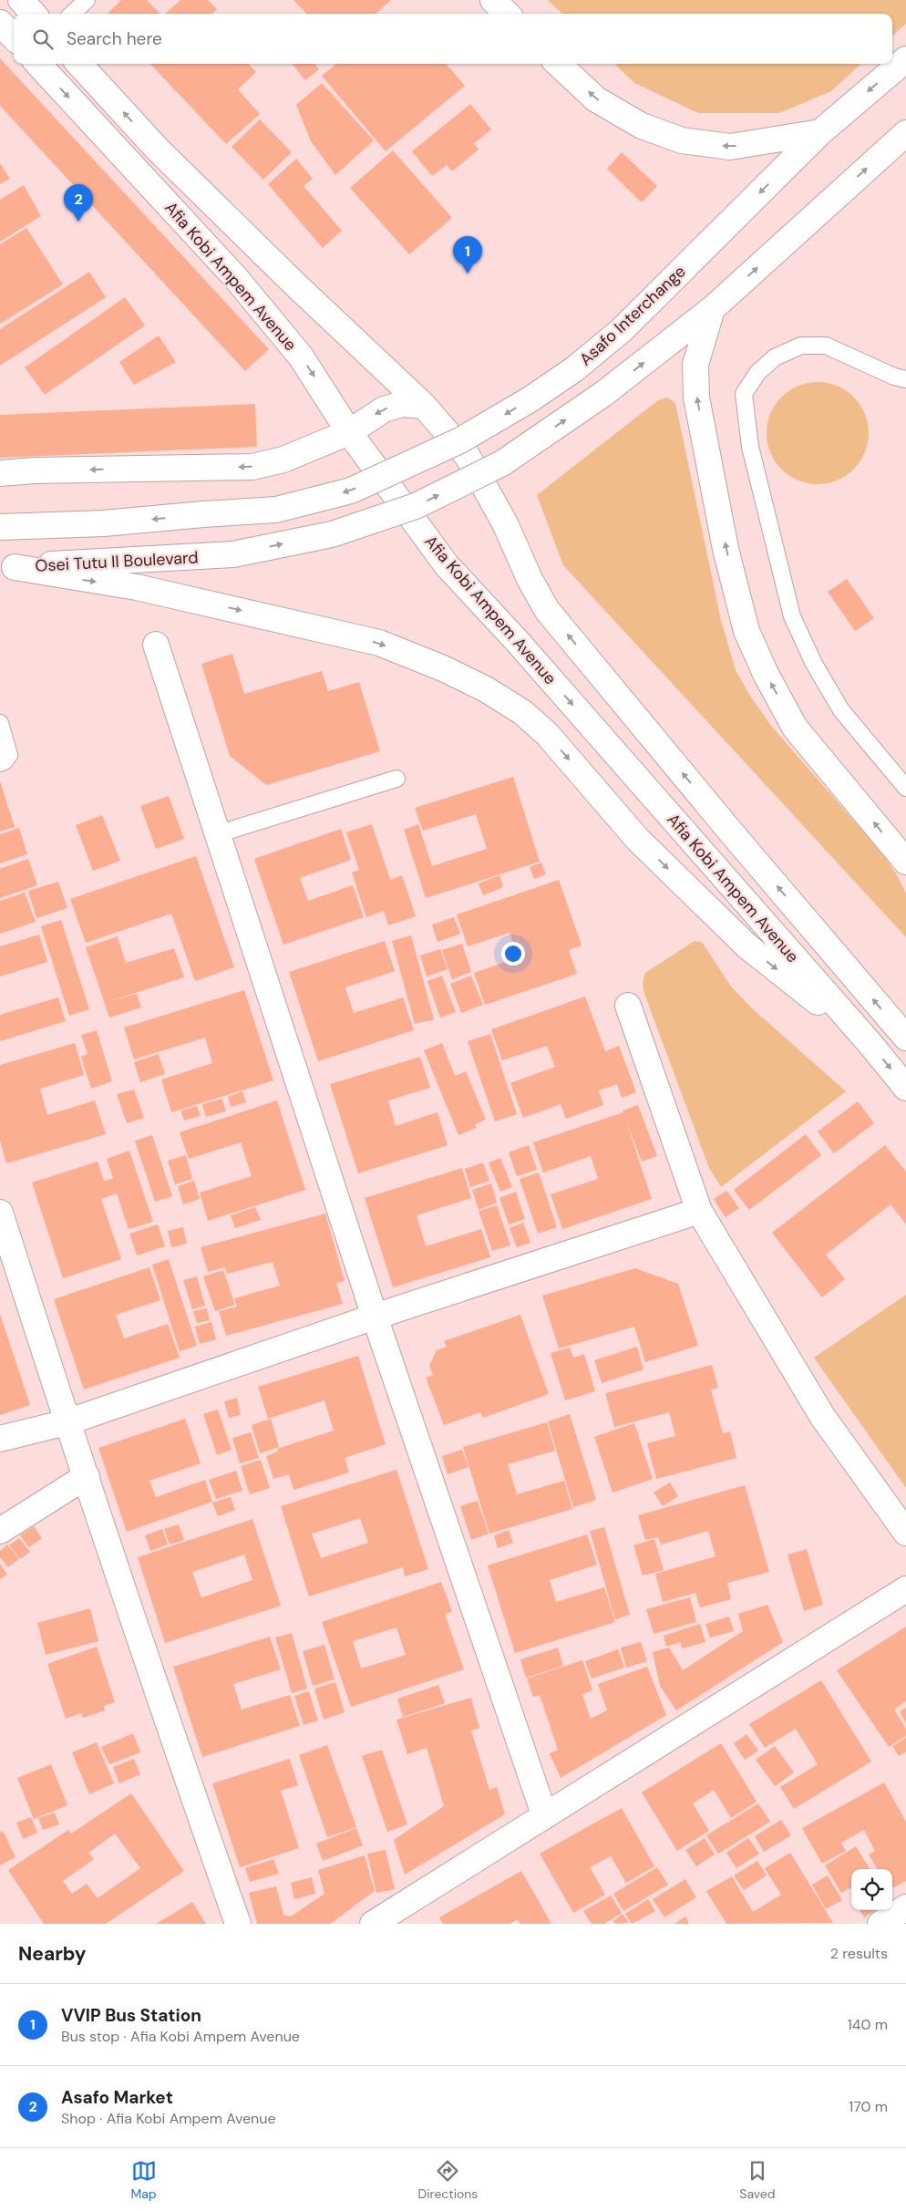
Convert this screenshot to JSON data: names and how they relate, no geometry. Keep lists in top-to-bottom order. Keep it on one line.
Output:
{"streets":{"main road":["Afia Kobi Ampem Avenue","Asafo Interchange","Osei Tutu II Boulevard"]},"page":{"search":"Search here","pins":["2","1"],"heading":["Nearby","2 results"],"list":[{"mark":"1","name":"VVIP Bus Station","note":"Bus stop · Afia Kobi Ampem Avenue","value":"140 m"},{"mark":"2","name":"Asafo Market","note":"Shop · Afia Kobi Ampem Avenue","value":"170 m"}],"nav":["Map","Directions","Saved"]}}
